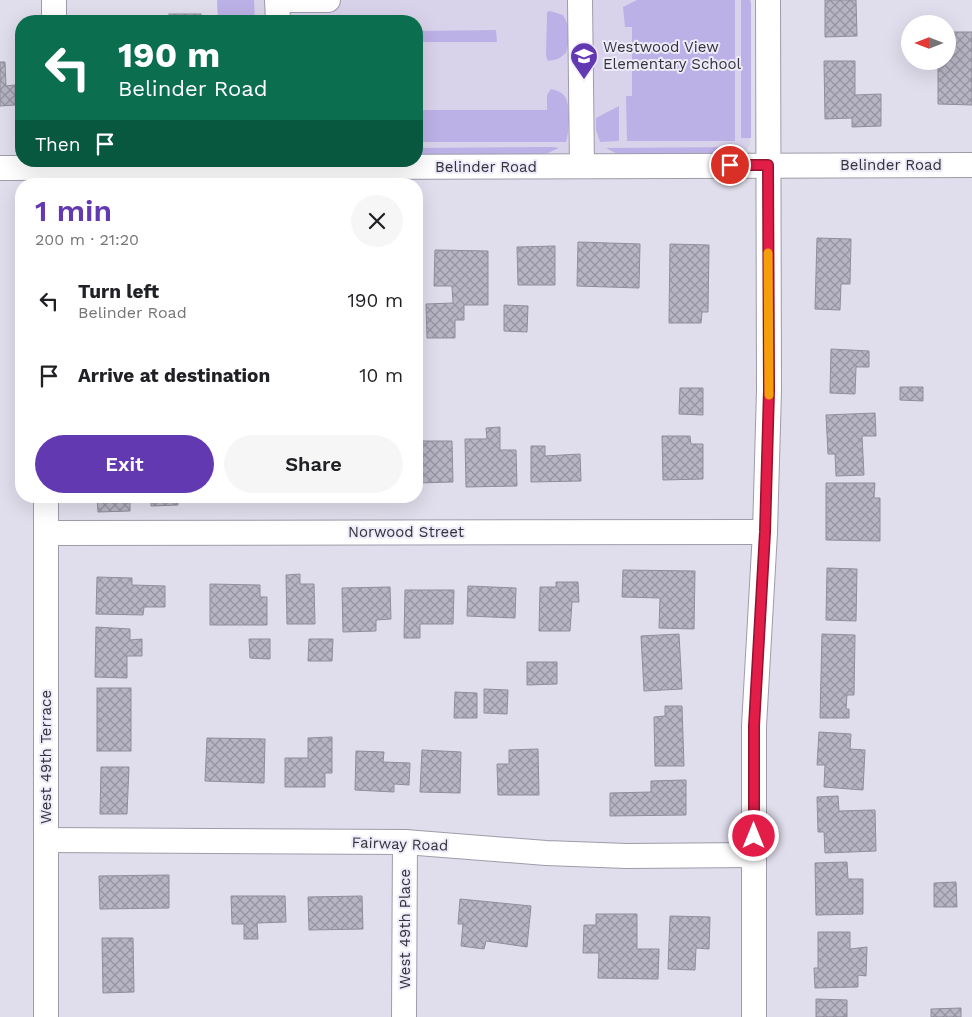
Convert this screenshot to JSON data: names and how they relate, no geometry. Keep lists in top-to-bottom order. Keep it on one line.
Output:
{"streets":{"street":["Belinder Road","Norwood Street","West 49th Terrace","Fairway Road","West 49th Place"]},"crossings":[["Norwood Street","West 49th Terrace"],["West 49th Terrace","Fairway Road"],["Fairway Road","West 49th Place"]],"places":{"school or university":["Westwood View Elementary School"]},"north":"left","page":{"turn":["190 m","Belinder Road"],"then":"Then","heading":["1 min","200 m · 21:20"],"list":[{"name":"Turn left","note":"Belinder Road","value":"190 m"},{"name":"Arrive at destination","value":"10 m"}],"buttons":["Exit","Share"]}}
